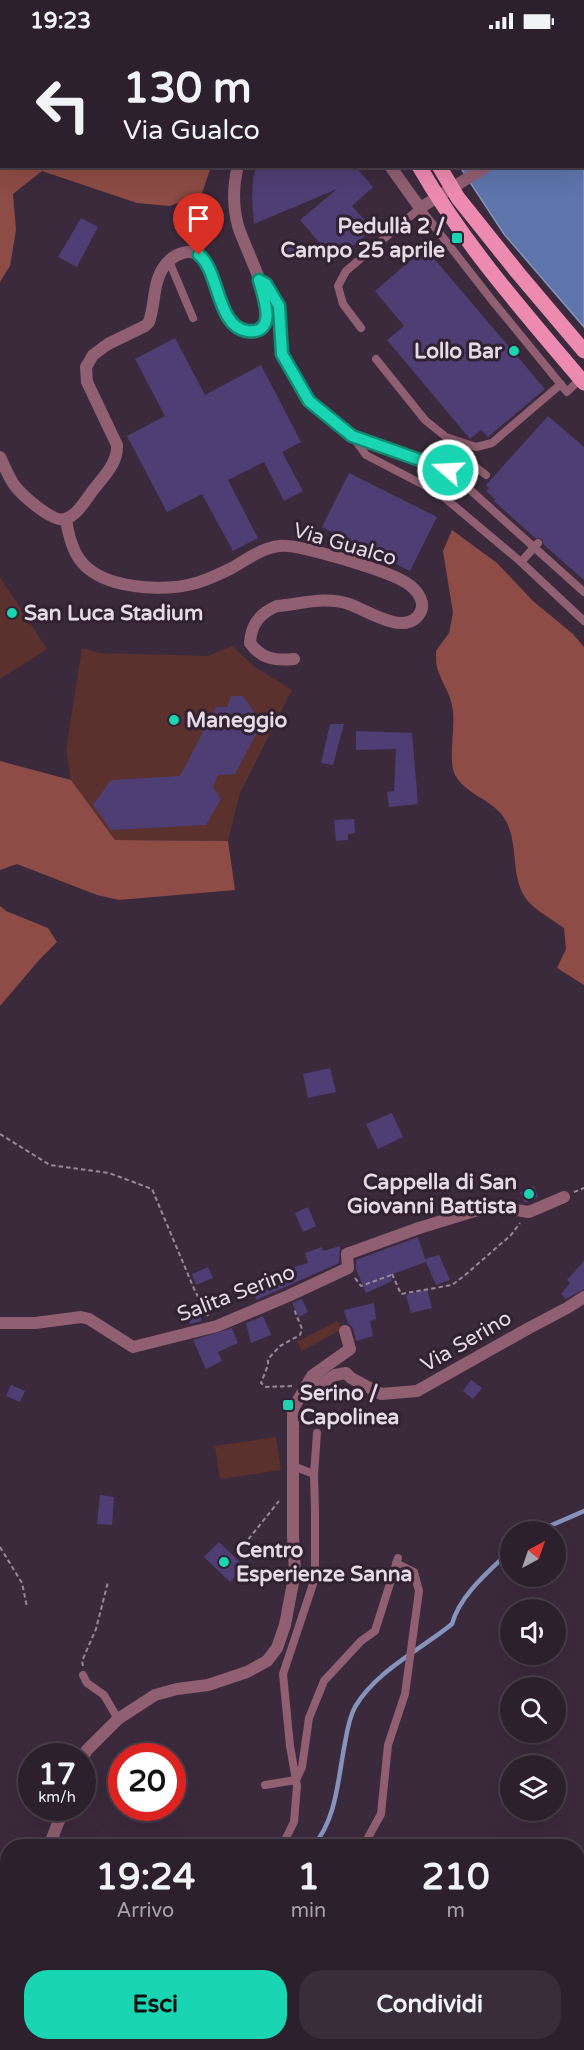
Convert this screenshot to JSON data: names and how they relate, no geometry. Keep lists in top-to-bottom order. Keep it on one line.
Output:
{"streets":{"street":["Via Gualco","Salita Serino","Via Serino"]},"places":{"transit":["Pedullà 2 / Campo 25 aprile","Serino / Capolinea"],"other":["Lollo Bar","San Luca Stadium","Maneggio","Cappella di San Giovanni Battista","Centro Esperienze Sanna"]},"north":"top right","page":{"status":"19:23","turn":["130 m","Via Gualco"],"speed":"17 km/h","limit":"20","eta":["19:24","Arrivo","1","min","210","m"],"buttons":["Esci","Condividi"]}}
